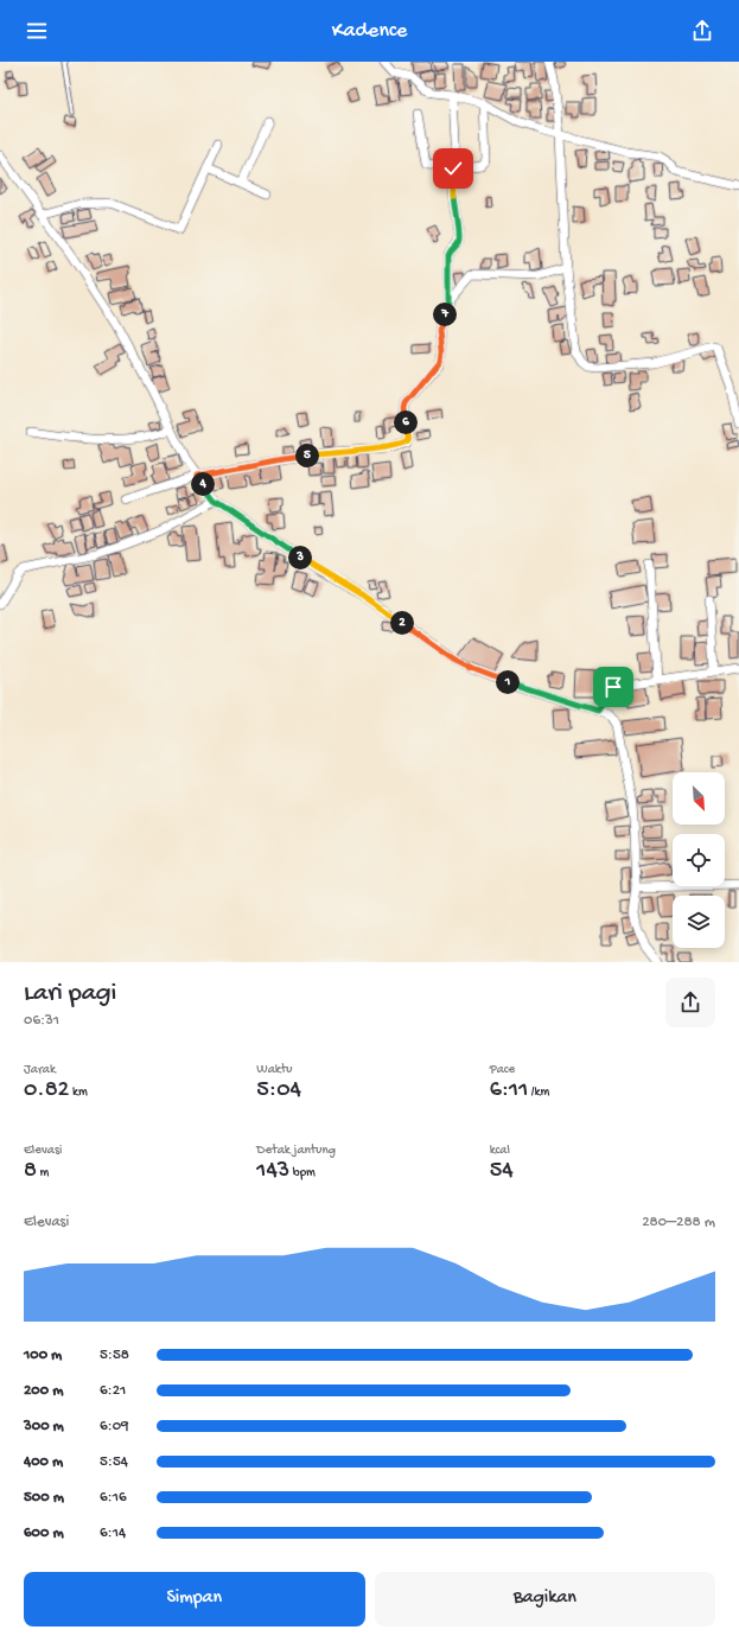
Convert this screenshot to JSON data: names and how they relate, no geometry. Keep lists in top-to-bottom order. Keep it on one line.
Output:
{"north":"bottom right","page":{"header":"Kadence","pins":["7","6","5","4","3","2","1"],"heading":["Lari pagi","06:31"],"stats":[["Jarak","0.82 km"],["Waktu","5:04"],["Pace","6:11 /km"],["Elevasi","8 m"],["Detak jantung","143 bpm"],["kcal","54"]],"chart":["Elevasi","280–288 m"],"list":[{"name":"100 m","note":"5:58"},{"name":"200 m","note":"6:21"},{"name":"300 m","note":"6:09"},{"name":"400 m","note":"5:54"},{"name":"500 m","note":"6:16"},{"name":"600 m","note":"6:14"}],"buttons":["Simpan","Bagikan"]}}
